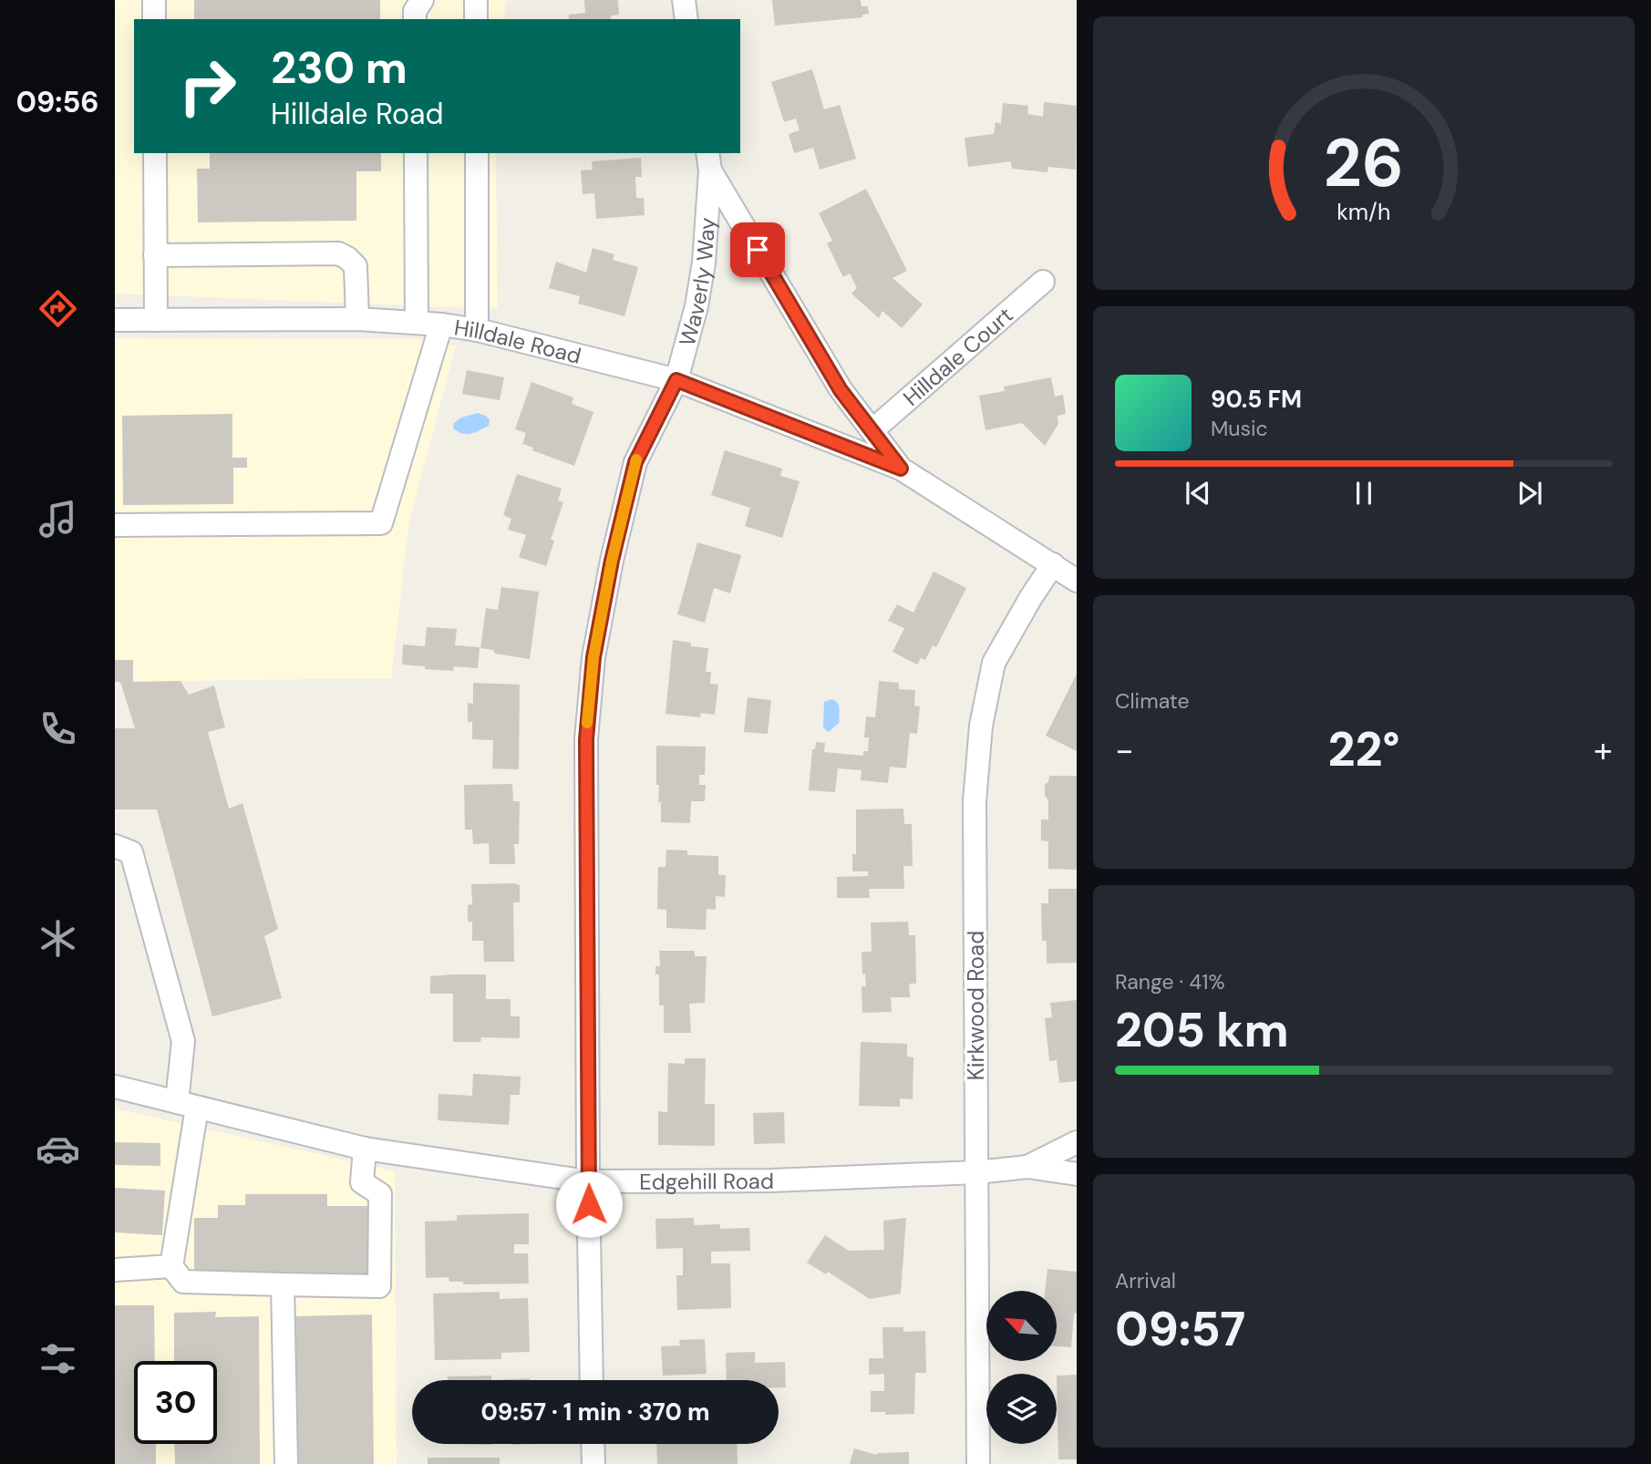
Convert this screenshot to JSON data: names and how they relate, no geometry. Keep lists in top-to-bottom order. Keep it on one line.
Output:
{"streets":{"street":["Waverly Way","Hilldale Road","Hilldale Court","Kirkwood Road","Edgehill Road"]},"crossings":[["Waverly Way","Hilldale Road"],["Waverly Way","Edgehill Road"],["Hilldale Road","Hilldale Court"],["Hilldale Road","Kirkwood Road"],["Kirkwood Road","Edgehill Road"]],"north":"top left","page":{"tabs":"09:56","turn":["230 m","Hilldale Road"],"song":["90.5 FM","Music"],"tile":["Climate",["Range · 41%","205 km"],["Arrival","09:57"]],"heat":["−","22°","+"],"limit":"30","trip":"09:57 · 1 min · 370 m","gauge":["26","km/h"]}}
